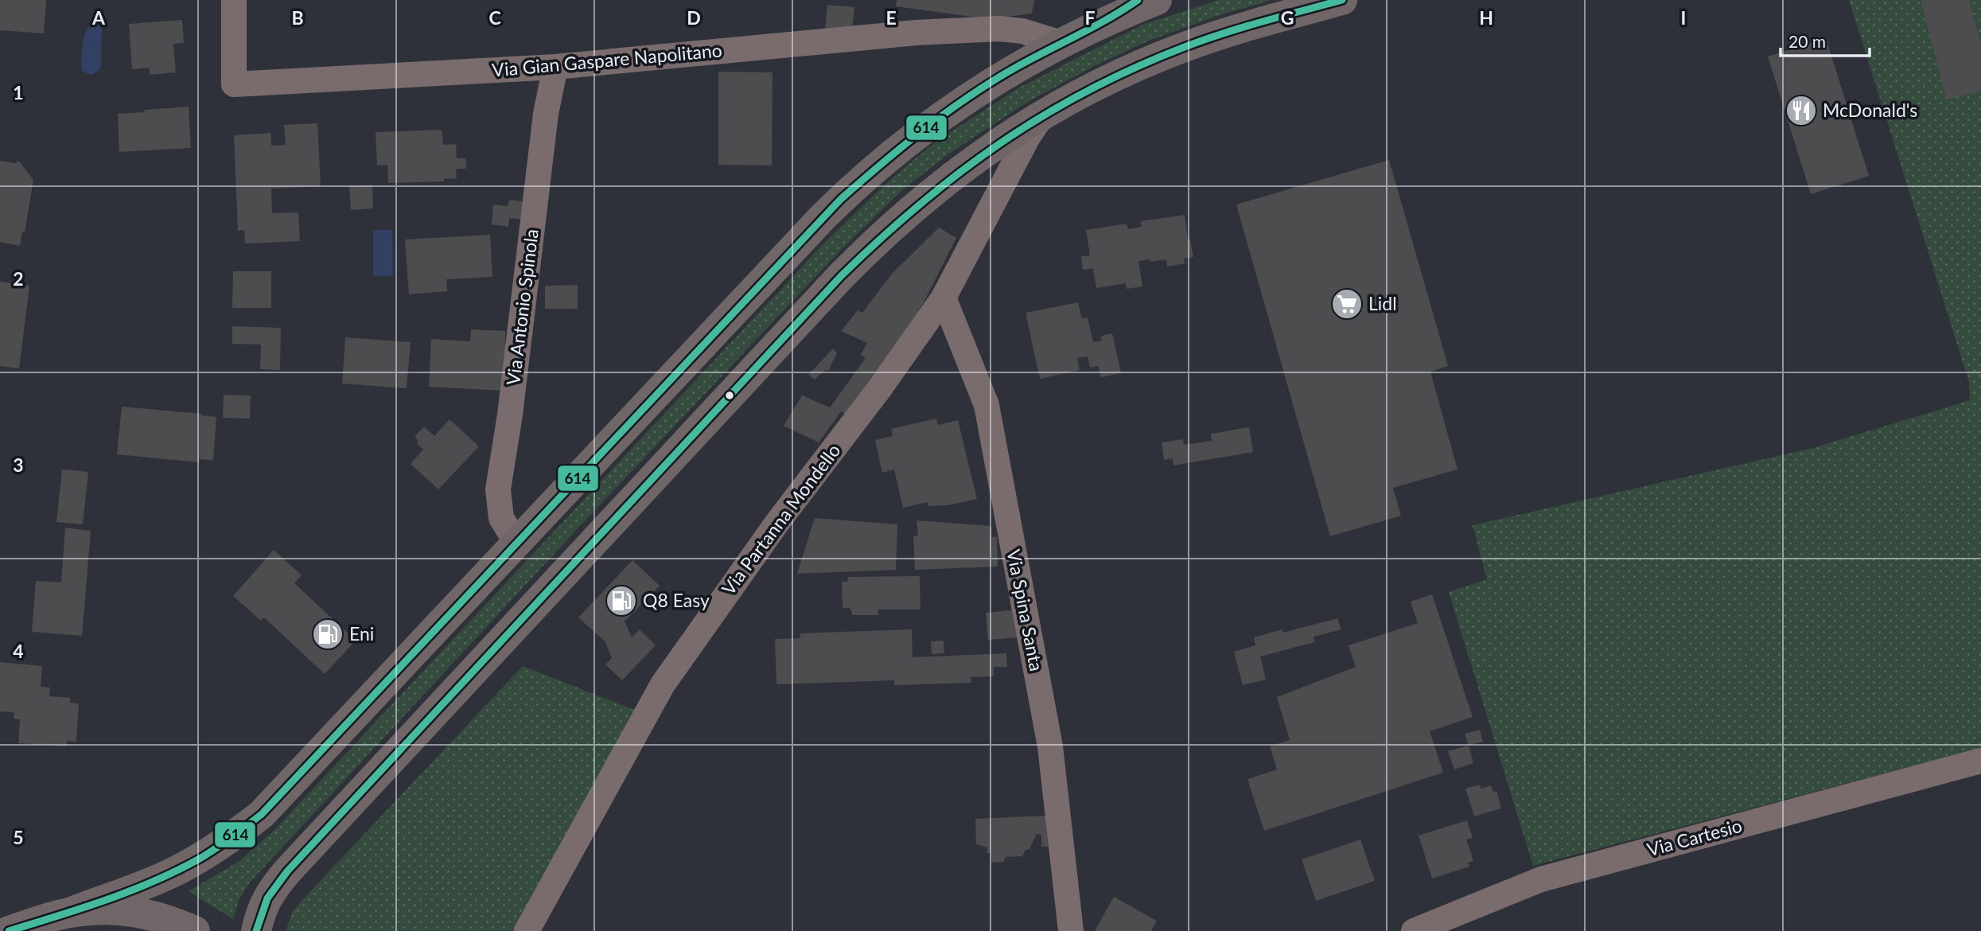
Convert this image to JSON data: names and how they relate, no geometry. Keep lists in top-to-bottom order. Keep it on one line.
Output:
{"streets":{"street":["Via Gian Gaspare Napolitano","Via Antonio Spinola","Via Partanna Mondello","Via Spina Santa","Via Cartesio"]},"crossings":[["Via Gian Gaspare Napolitano","Via Antonio Spinola"],["Via Partanna Mondello","Via Spina Santa"]],"places":{"restaurant":["McDonald's"],"supermarket":["Lidl"],"fuel station":["Q8 Easy","Eni"]},"lines":["transit line 614"],"scale_bar":"20 m","grid":{"columns":["A","B","C","D","E","F","G","H","I"],"rows":["1","2","3","4","5"]}}
